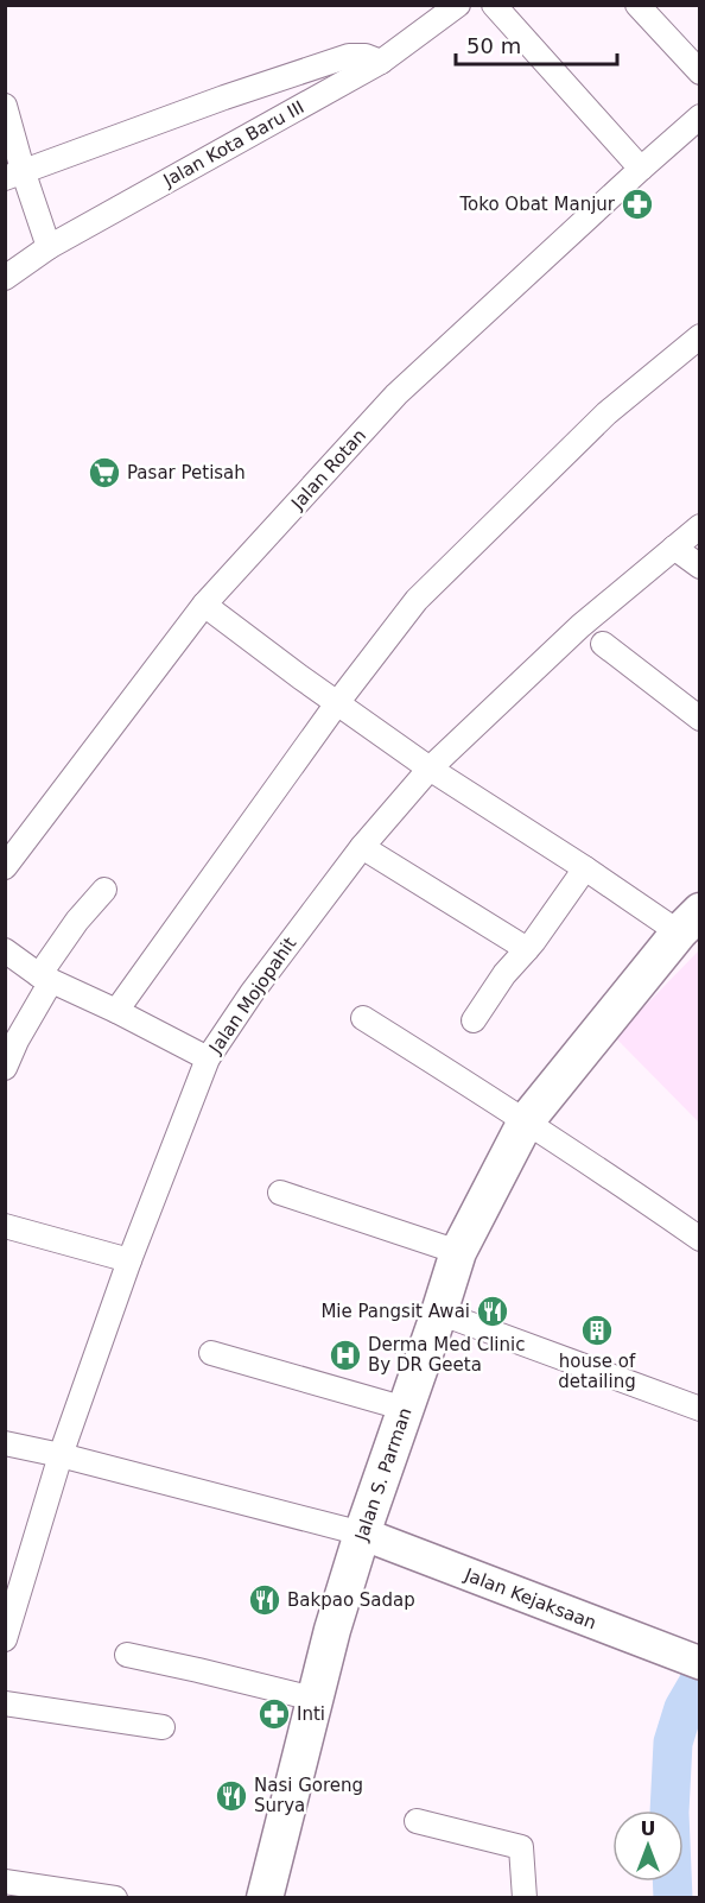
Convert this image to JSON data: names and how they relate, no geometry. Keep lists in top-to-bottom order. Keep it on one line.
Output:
{"streets":{"main road":["Jalan S. Parman","Jalan Kejaksaan"],"street":["Jalan Kota Baru III","Jalan Rotan","Jalan Mojopahit"]},"crossings":[["Jalan S. Parman","Jalan Kejaksaan"]],"places":{"pharmacy":["Toko Obat Manjur","Inti"],"supermarket":["Pasar Petisah"],"restaurant":["Mie Pangsit Awai","Bakpao Sadap","Nasi Goreng Surya"],"building":["house of detailing"],"hospital":["Derma Med Clinic By DR Geeta"]},"scale_bar":"50 m","north":"top"}
